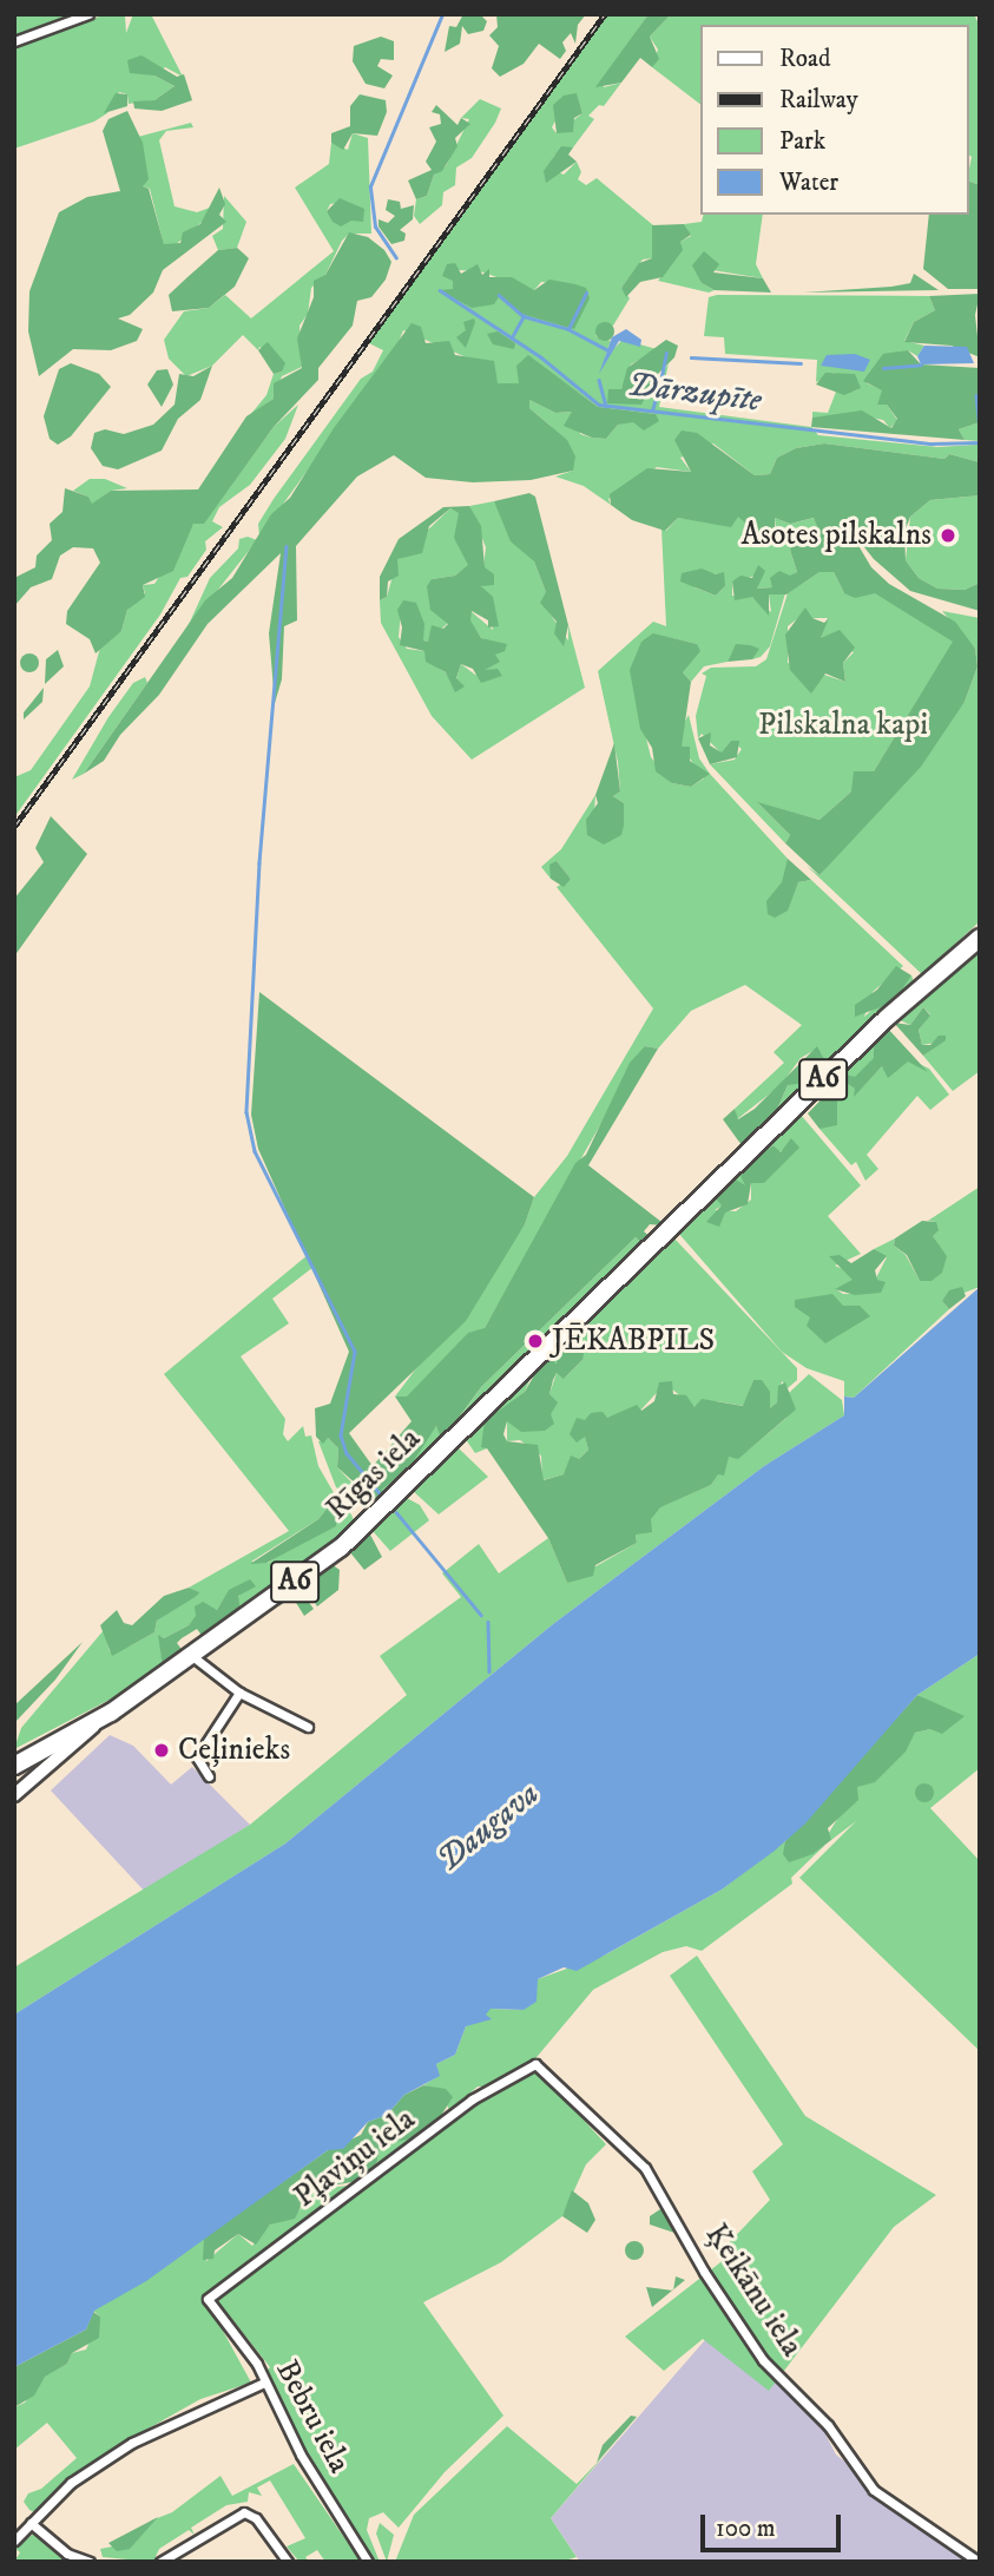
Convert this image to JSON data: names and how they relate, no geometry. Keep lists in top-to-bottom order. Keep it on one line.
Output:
{"streets":{"highway":["A6","Rīgas iela"],"street":["Pļaviņu iela","Ķeikānu iela","Bebru iela"]},"crossings":[["A6","Rīgas iela"],["Pļaviņu iela","Ķeikānu iela"],["Pļaviņu iela","Bebru iela"]],"water":["Dārzupīte","Daugava"],"parks":["Pilskalna kapi"],"places":["Asotes pilskalns","JĒKABPILS","Ceļinieks"],"legend":["Road","Railway","Park","Water"],"scale_bar":"100 m"}
